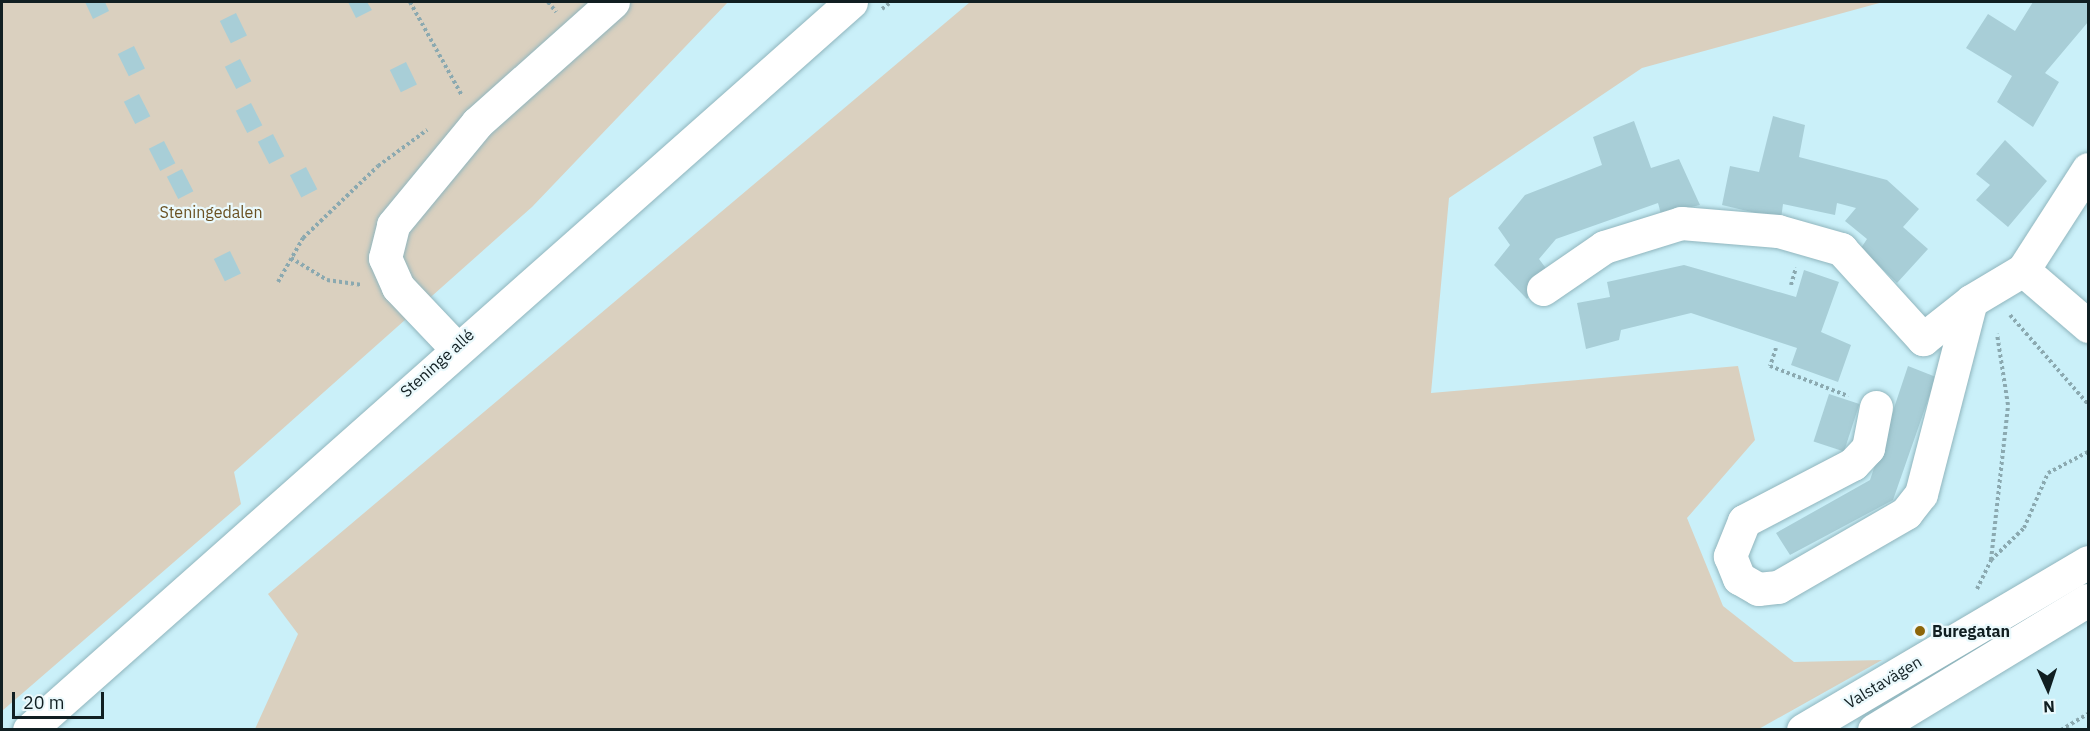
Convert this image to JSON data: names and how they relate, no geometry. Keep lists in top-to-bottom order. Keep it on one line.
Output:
{"streets":{"street":["Steninge allé","Valstavägen"]},"parks":["Steningedalen"],"places":["Buregatan"],"scale_bar":"20 m","north":"bottom"}
